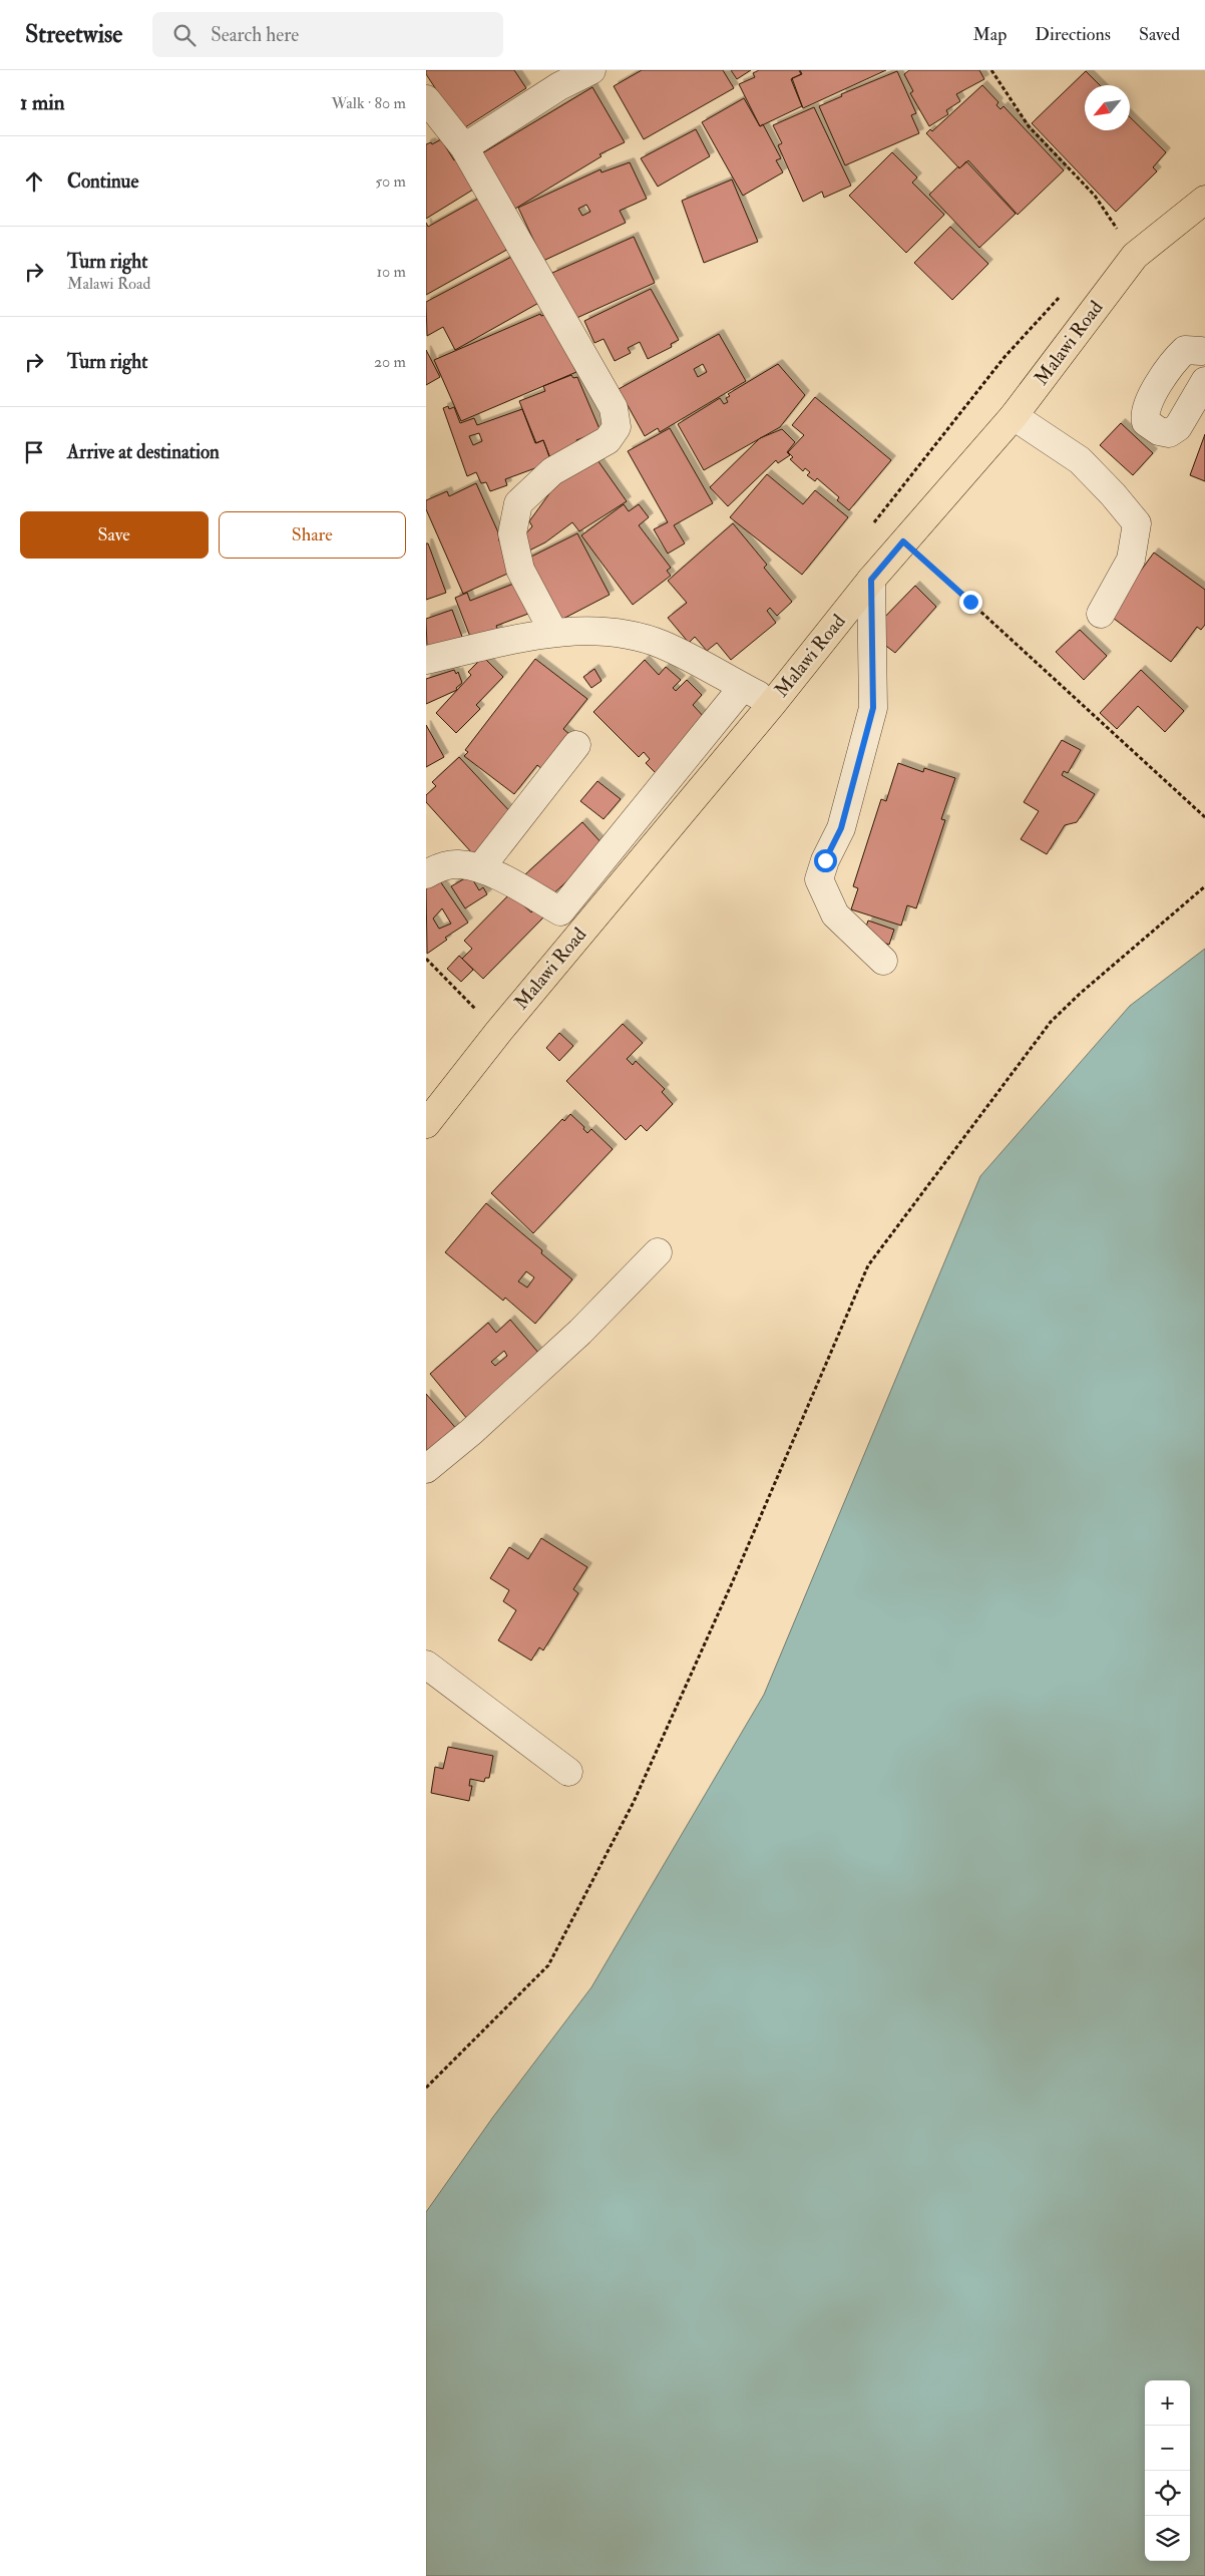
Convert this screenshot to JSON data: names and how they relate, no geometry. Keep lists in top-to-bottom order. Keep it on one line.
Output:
{"streets":{"main road":["Malawi Road"]},"north":"bottom left","page":{"header":"Streetwise","search":"Search here","nav":["Map","Directions","Saved"],"heading":["1 min","Walk · 80 m"],"list":[["Continue","50 m"],["Turn right","Malawi Road","10 m"],["Turn right","20 m"],"Arrive at destination"],"buttons":["Save","Share"],"map_buttons":["+","−"]}}
